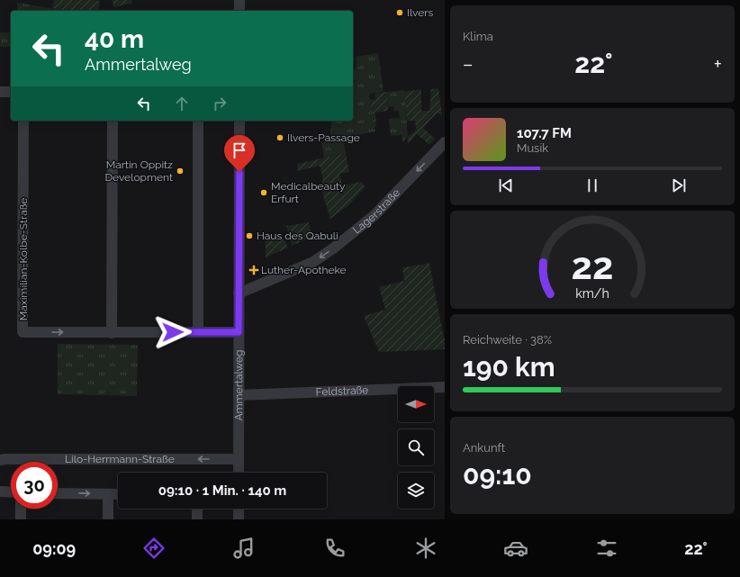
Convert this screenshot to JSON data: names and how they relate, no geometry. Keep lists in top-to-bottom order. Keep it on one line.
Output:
{"streets":{"street":["Lagerstraße","Maximilian-Kolbe-Straße","Ammertalweg","Feldstraße","Lilo-Herrmann-Straße"]},"crossings":[["Lagerstraße","Ammertalweg"],["Maximilian-Kolbe-Straße","Ammertalweg"],["Ammertalweg","Feldstraße"],["Ammertalweg","Lilo-Herrmann-Straße"]],"one_way":["Lagerstraße","Lilo-Herrmann-Straße"],"places":{"other":["Ilvers","Ilvers-Passage","Martin Oppitz Development","Medicalbeauty Erfurt","Haus des Qabuli"],"health":["Luther-Apotheke"]},"north":"right","page":{"tile":["Klima",["Reichweite · 38%","190 km"],["Ankunft","09:10"]],"turn":["40 m","Ammertalweg"],"heat":["−","22°","+"],"song":["107.7 FM","Musik"],"limit":"30","trip":"09:10 · 1 Min. · 140 m","tabs":["09:09","22°"],"gauge":["22","km/h"]}}
